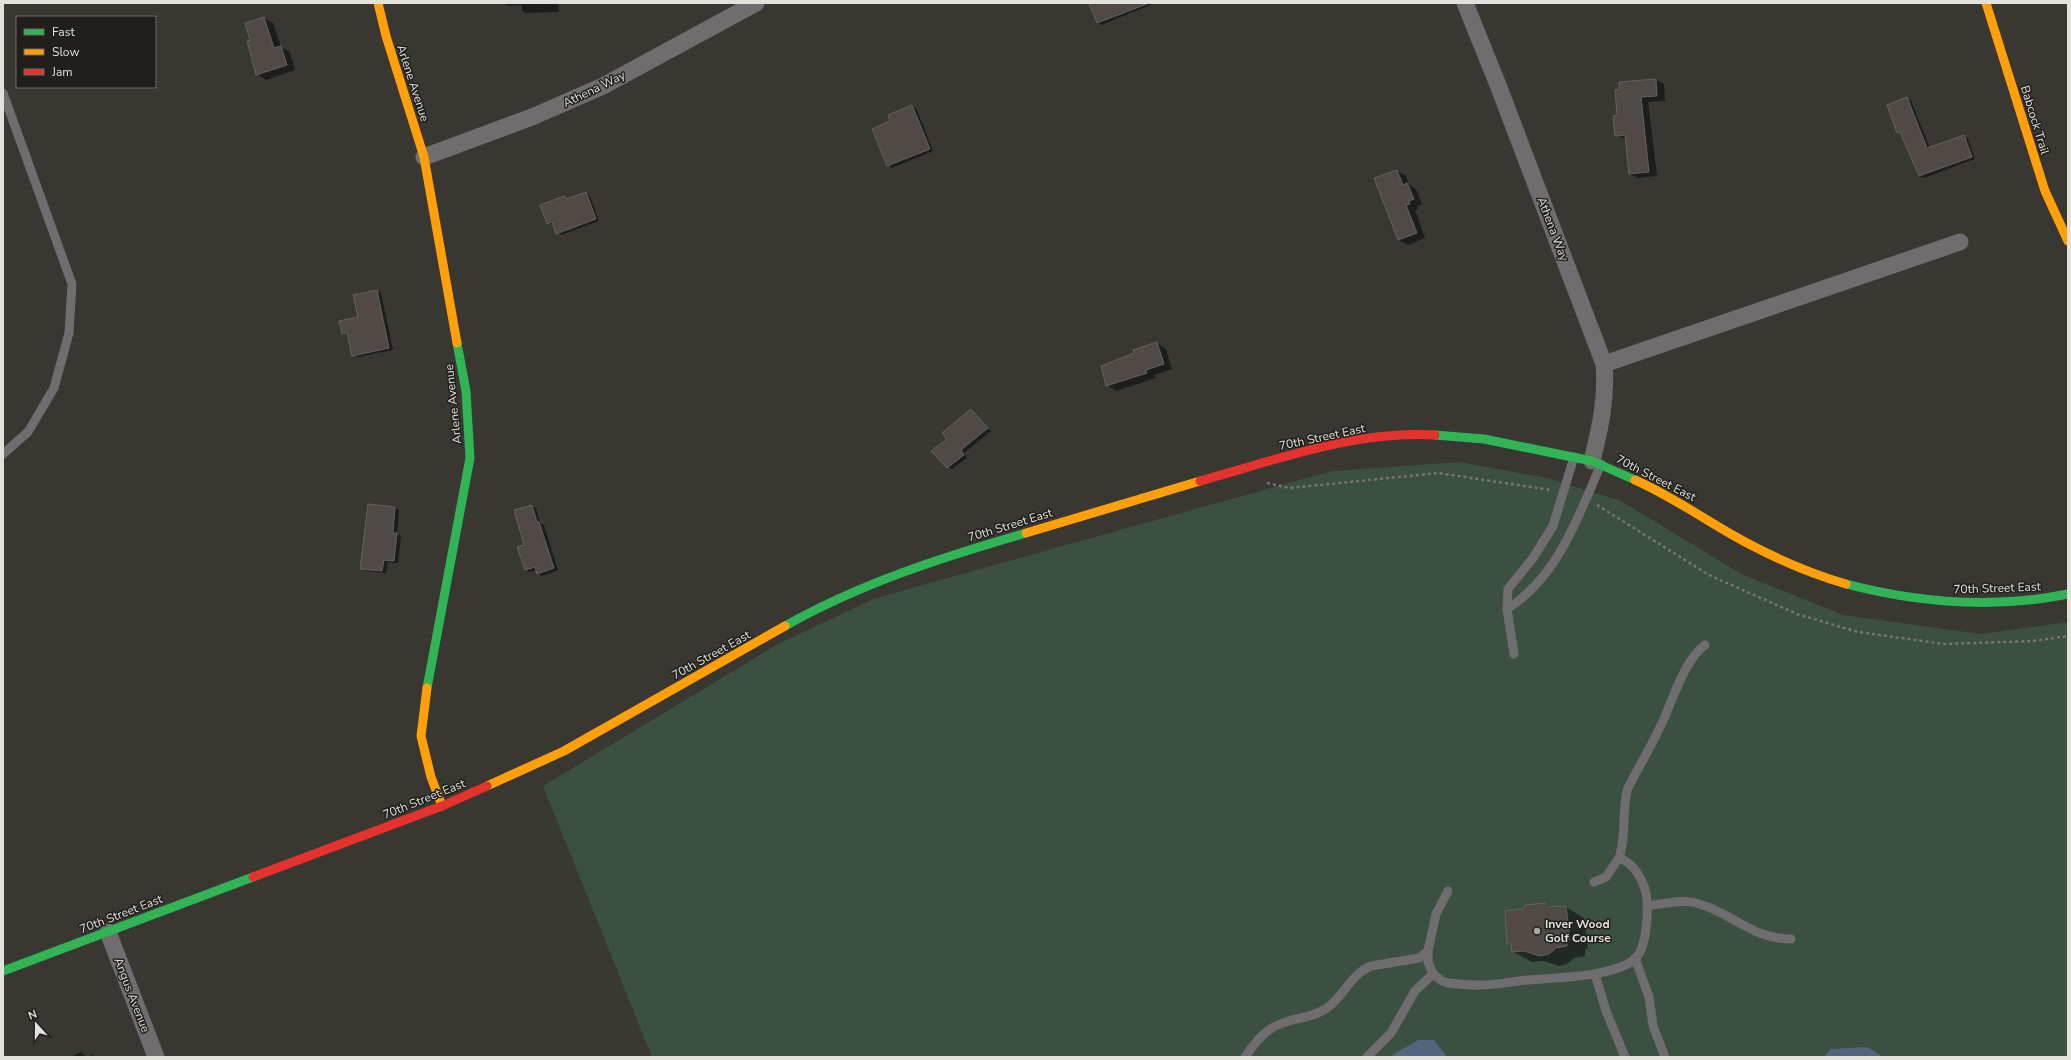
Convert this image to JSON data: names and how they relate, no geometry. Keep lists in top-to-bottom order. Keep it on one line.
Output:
{"streets":{"main road":["Arlene Avenue","Babcock Trail","70th Street East"],"street":["Athena Way","Angus Avenue"]},"crossings":[["Arlene Avenue","Athena Way"],["Arlene Avenue","70th Street East"],["Athena Way","70th Street East"],["70th Street East","Angus Avenue"]],"places":["Inver Wood Golf Course"],"legend":["Fast","Slow","Jam"],"north":"top"}
